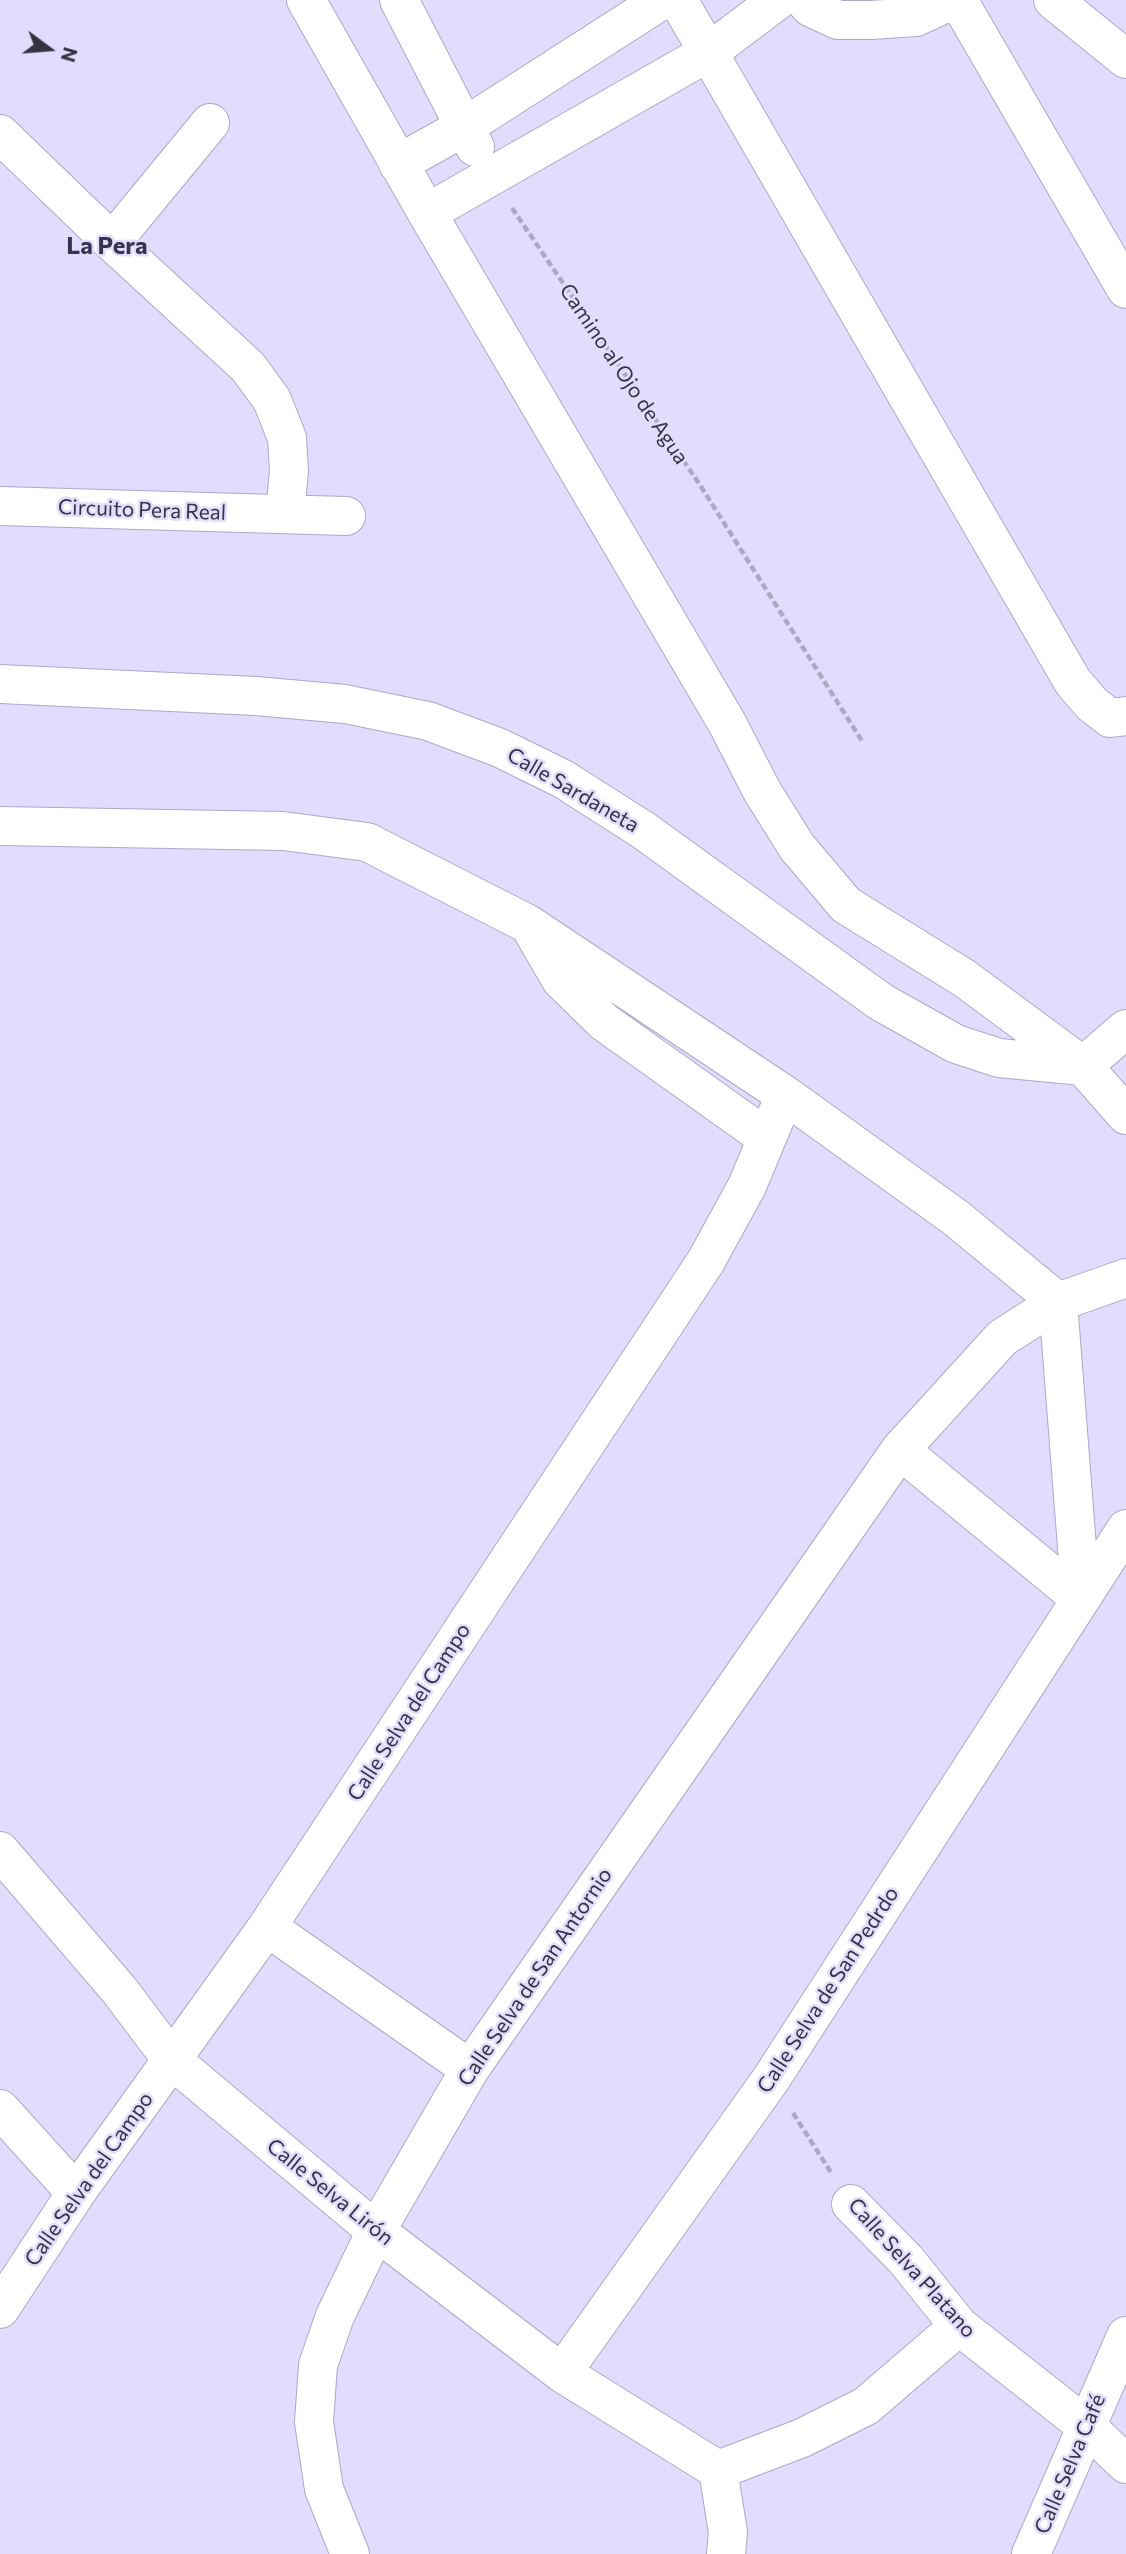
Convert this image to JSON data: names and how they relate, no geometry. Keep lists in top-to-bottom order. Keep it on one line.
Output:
{"streets":{"street":["Circuito Pera Real","Calle Sardaneta","Calle Selva del Campo","Calle Selva de San Antornio","Calle Selva de San Pedrdo","Calle Selva Lirón","Calle Selva Platano","Calle Selva Café"],"path":["Camino al Ojo de Agua"]},"crossings":[["Calle Selva del Campo","Calle Selva Lirón"],["Calle Selva de San Antornio","Calle Selva Lirón"],["Calle Selva de San Pedrdo","Calle Selva Lirón"],["Calle Selva de San Pedrdo","Calle Selva Platano"],["Calle Selva Platano","Calle Selva Café"]],"districts":["La Pera"],"north":"right"}
